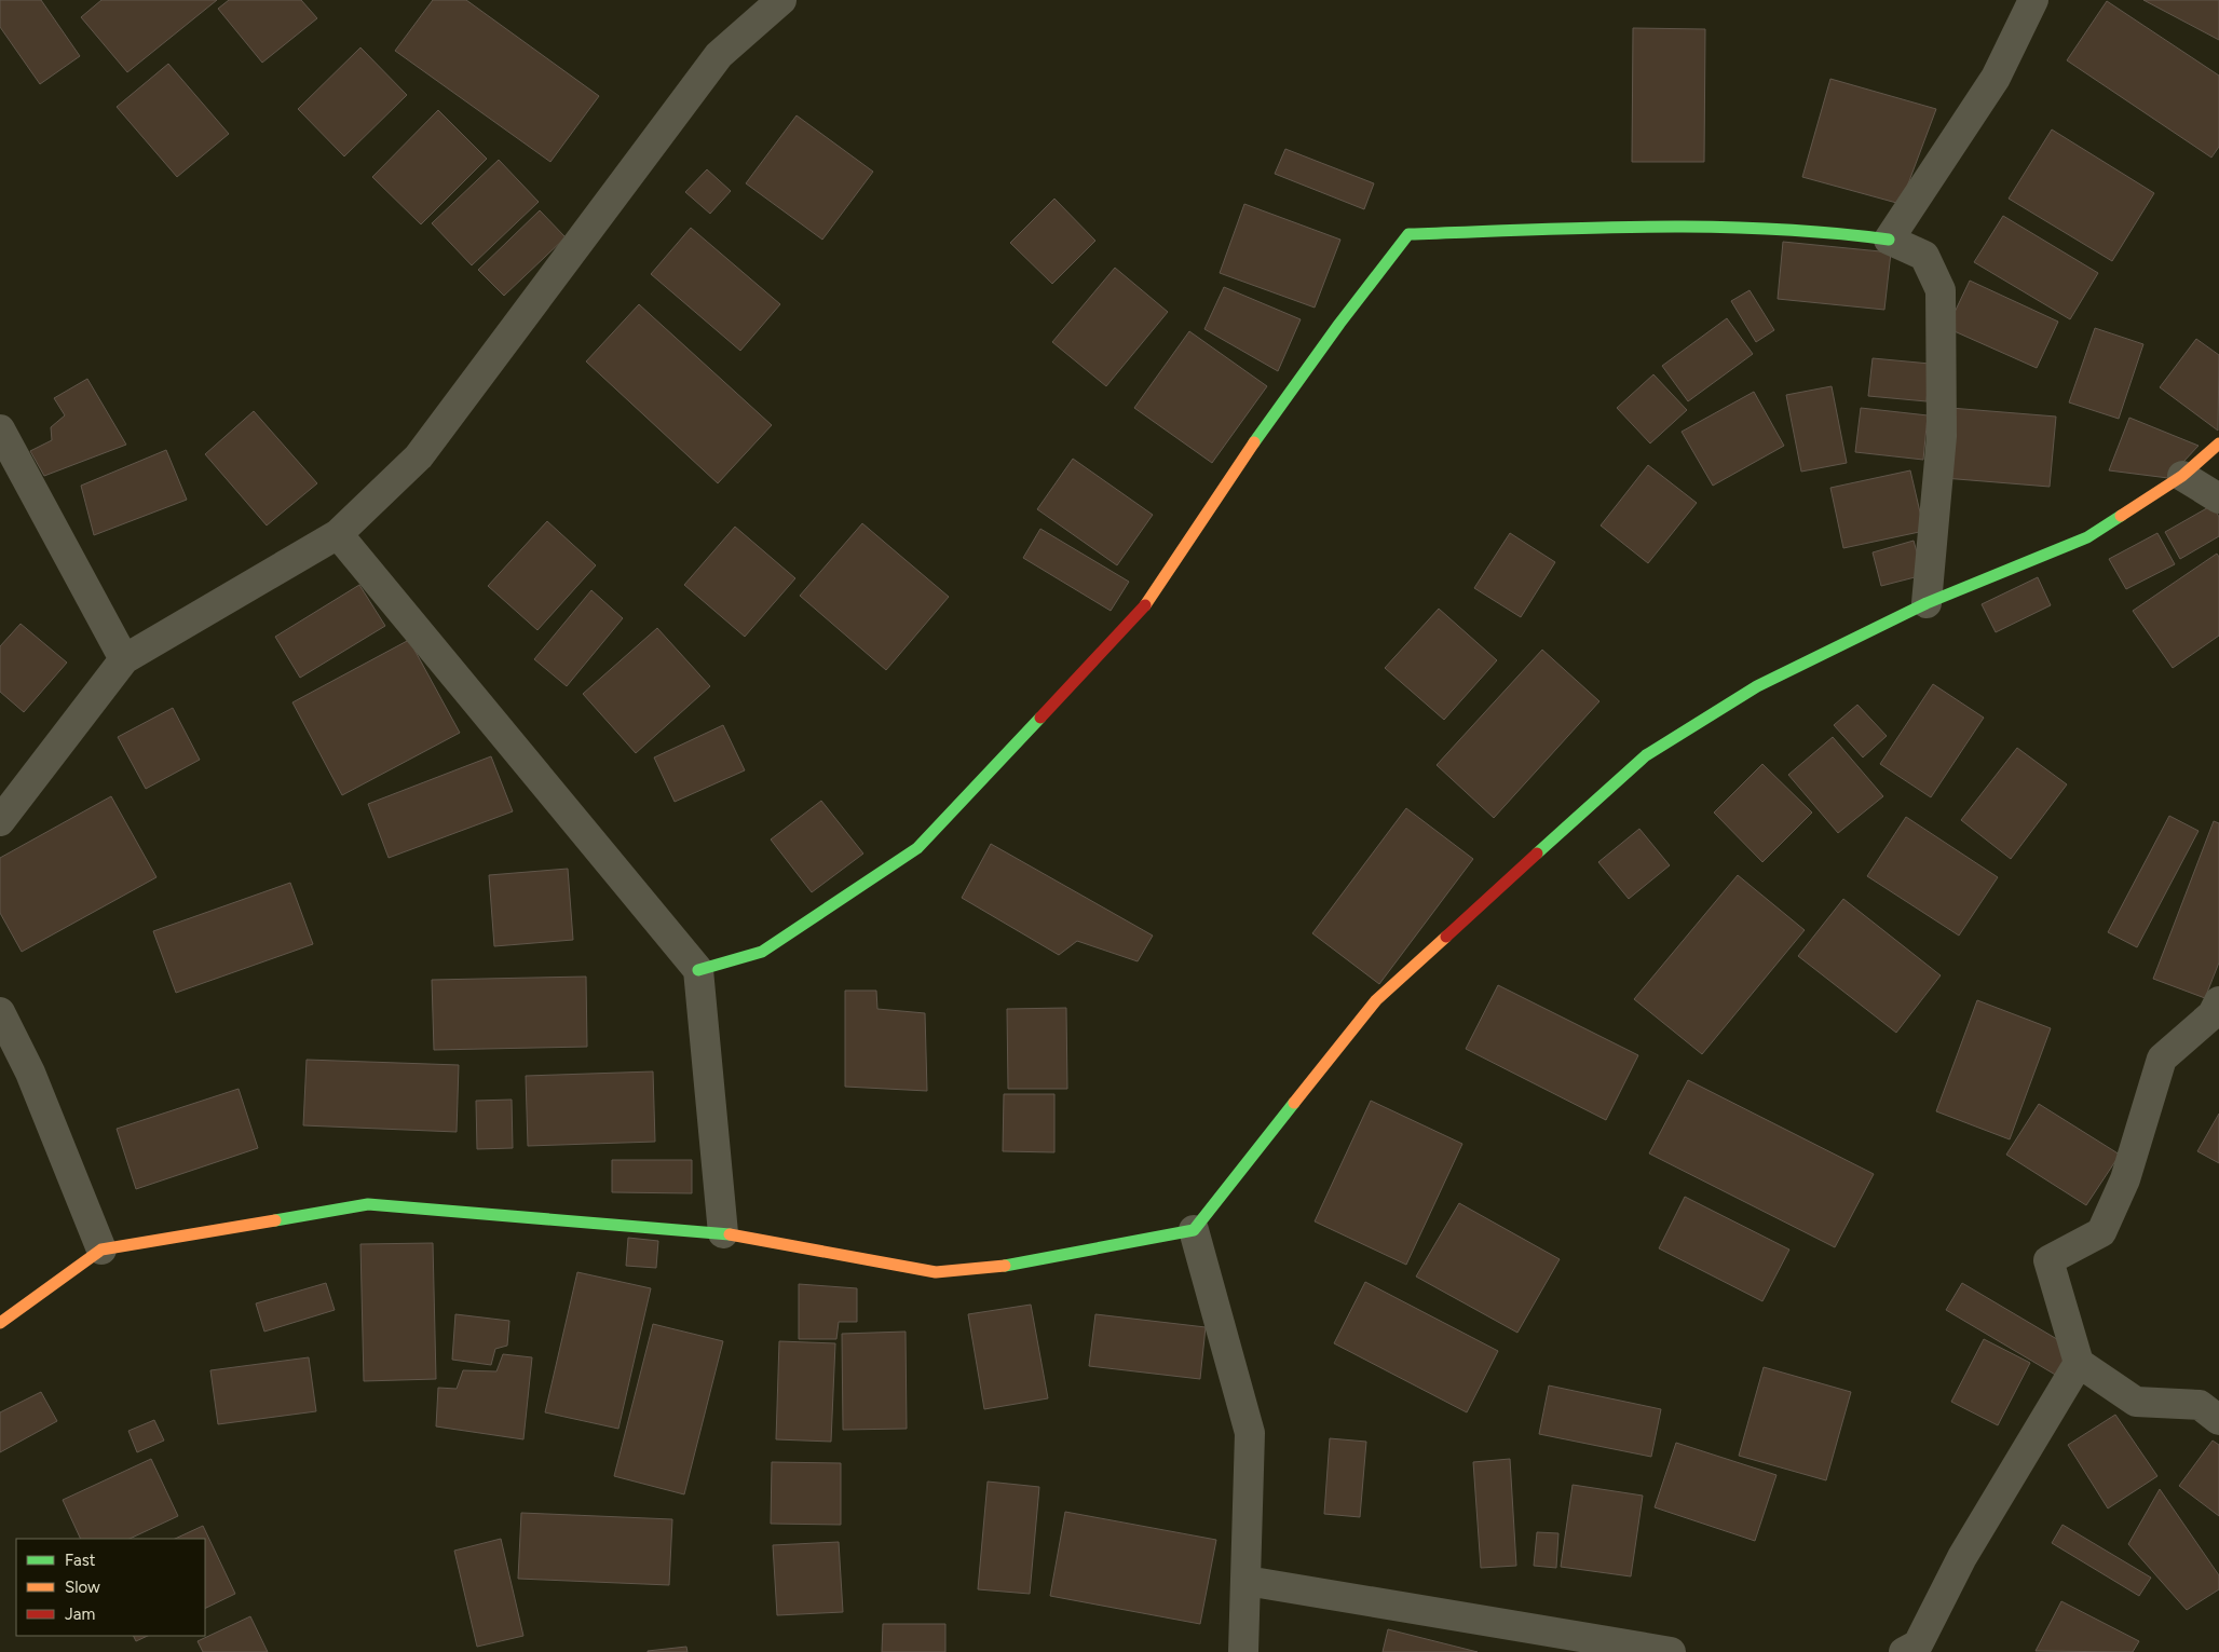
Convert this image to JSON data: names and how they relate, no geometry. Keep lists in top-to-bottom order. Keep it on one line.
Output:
{"legend":["Fast","Slow","Jam"]}
